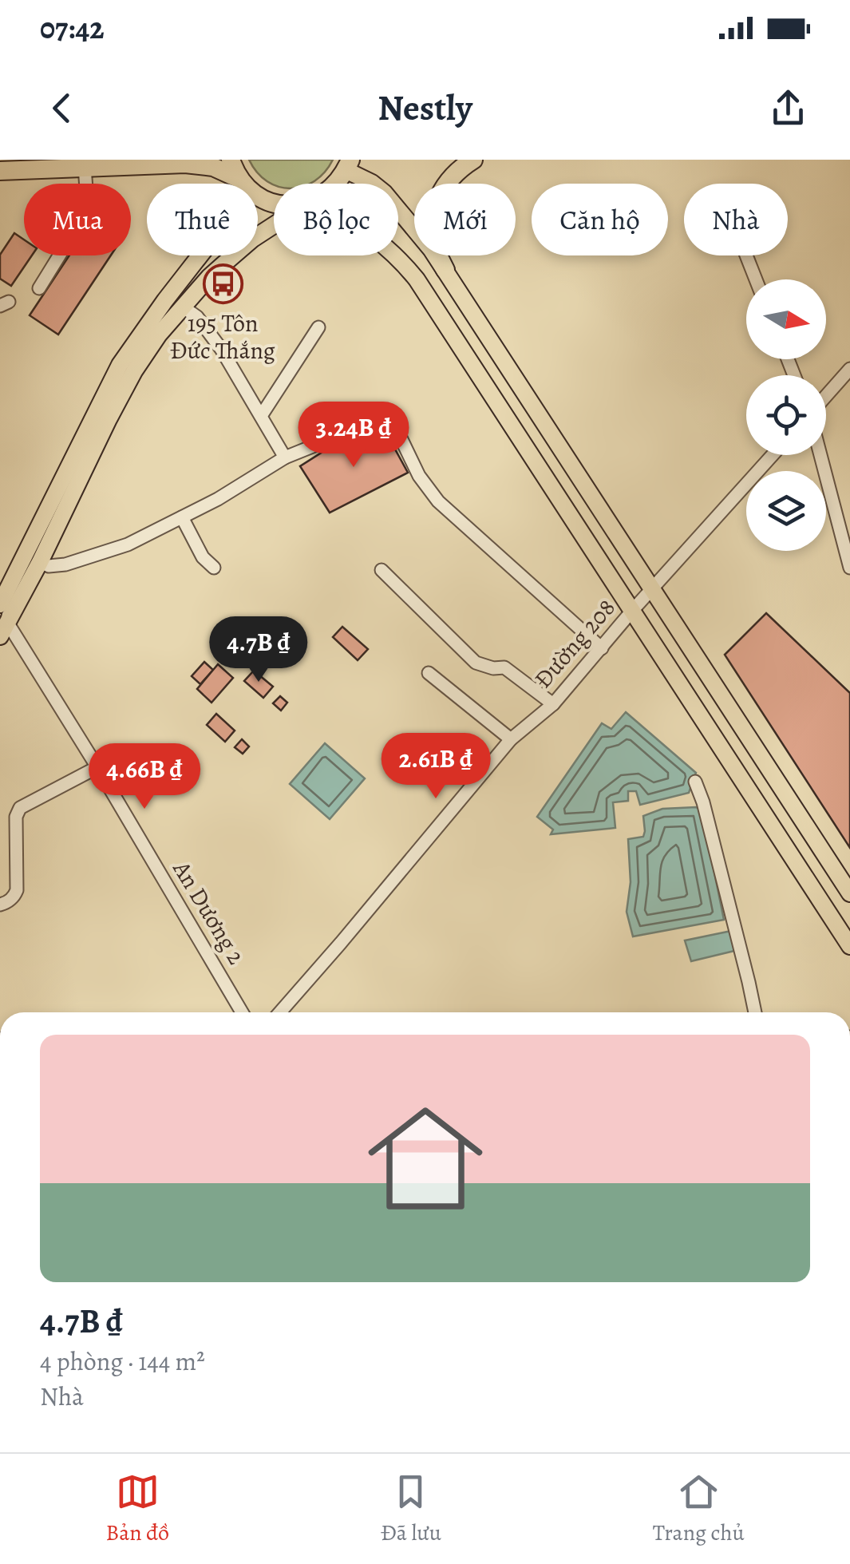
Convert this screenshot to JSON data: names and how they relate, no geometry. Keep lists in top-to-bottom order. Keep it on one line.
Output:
{"streets":{"street":["Đường 208","An Dương 2"]},"places":{"bus stop":["195 Tôn Đức Thắng"]},"north":"right","page":{"status":"07:42","header":"Nestly","chip":["Mua","Thuê","Bộ lọc","Mới","Căn hộ","Nhà"],"price":["3.24B ₫","4.7B ₫","2.61B ₫","4.66B ₫"],"list":[{"name":"4.7B ₫","note":"4 phòng · 144 m² · Nhà"}],"tabs":["Bản đồ","Đã lưu","Trang chủ"]}}
